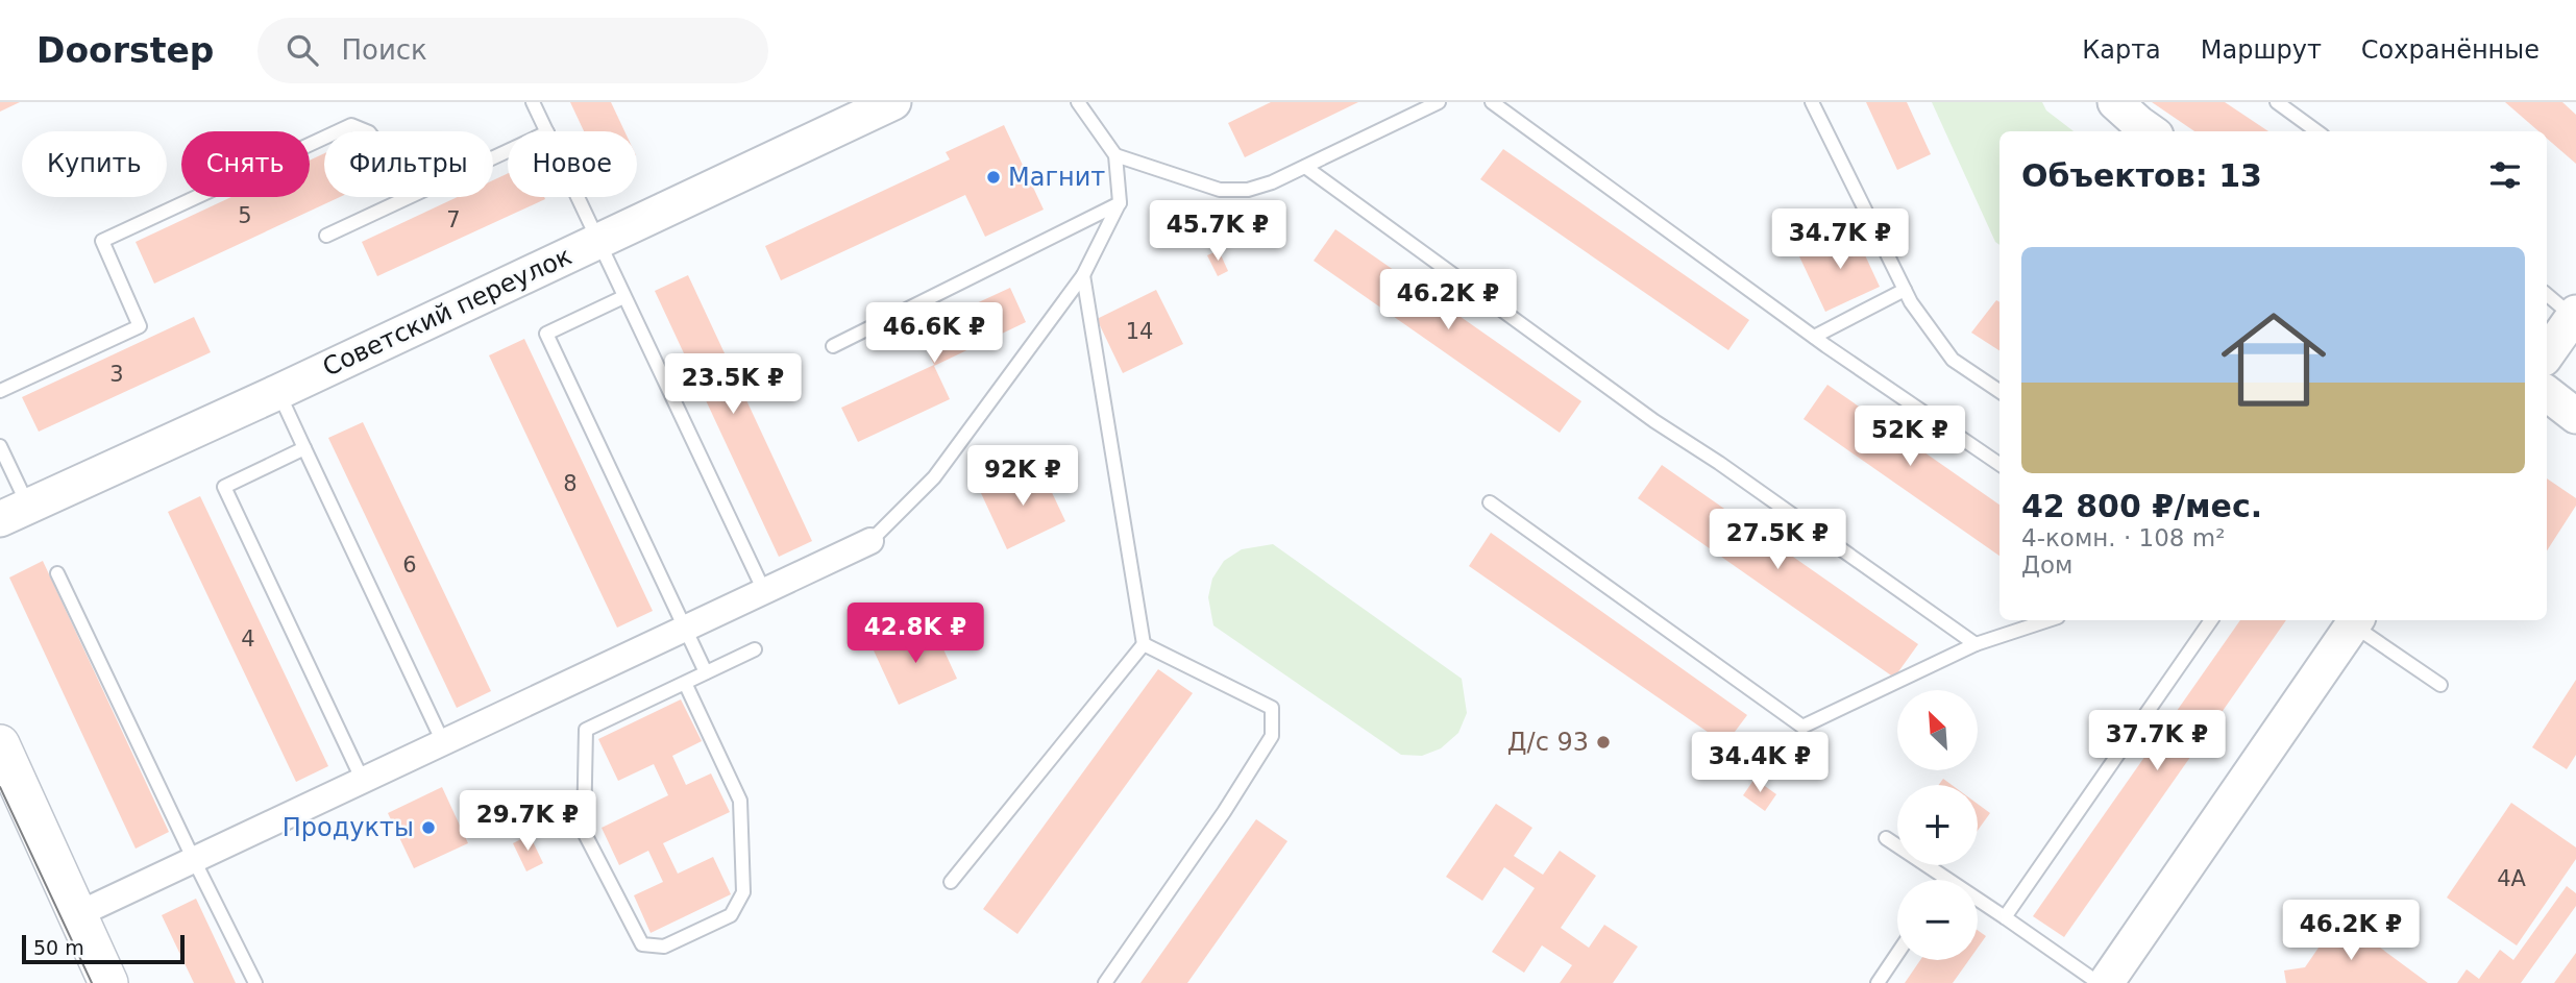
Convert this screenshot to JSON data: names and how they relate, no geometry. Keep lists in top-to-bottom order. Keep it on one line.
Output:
{"streets":{"street":["Советский переулок"]},"places":["Магнит","Д/с 93","Продукты"],"house_numbers":["5","7","14","3","8","6","4","4А"],"scale_bar":"50 m","north":"top left","page":{"header":"Doorstep","search":"Поиск","nav":["Карта","Маршрут","Сохранённые"],"chip":["Купить","Снять","Фильтры","Новое"],"heading":"Объектов: 13","price":["45.7K ₽","34.7K ₽","46.2K ₽","46.6K ₽","23.5K ₽","52K ₽","92K ₽","27.5K ₽","42.8K ₽","37.7K ₽","34.4K ₽","29.7K ₽","46.2K ₽"],"list":[{"name":"42 800 ₽/мес.","note":"4-комн. · 108 m² · Дом"}],"map_buttons":["+","−"],"scale":"50 m"}}
